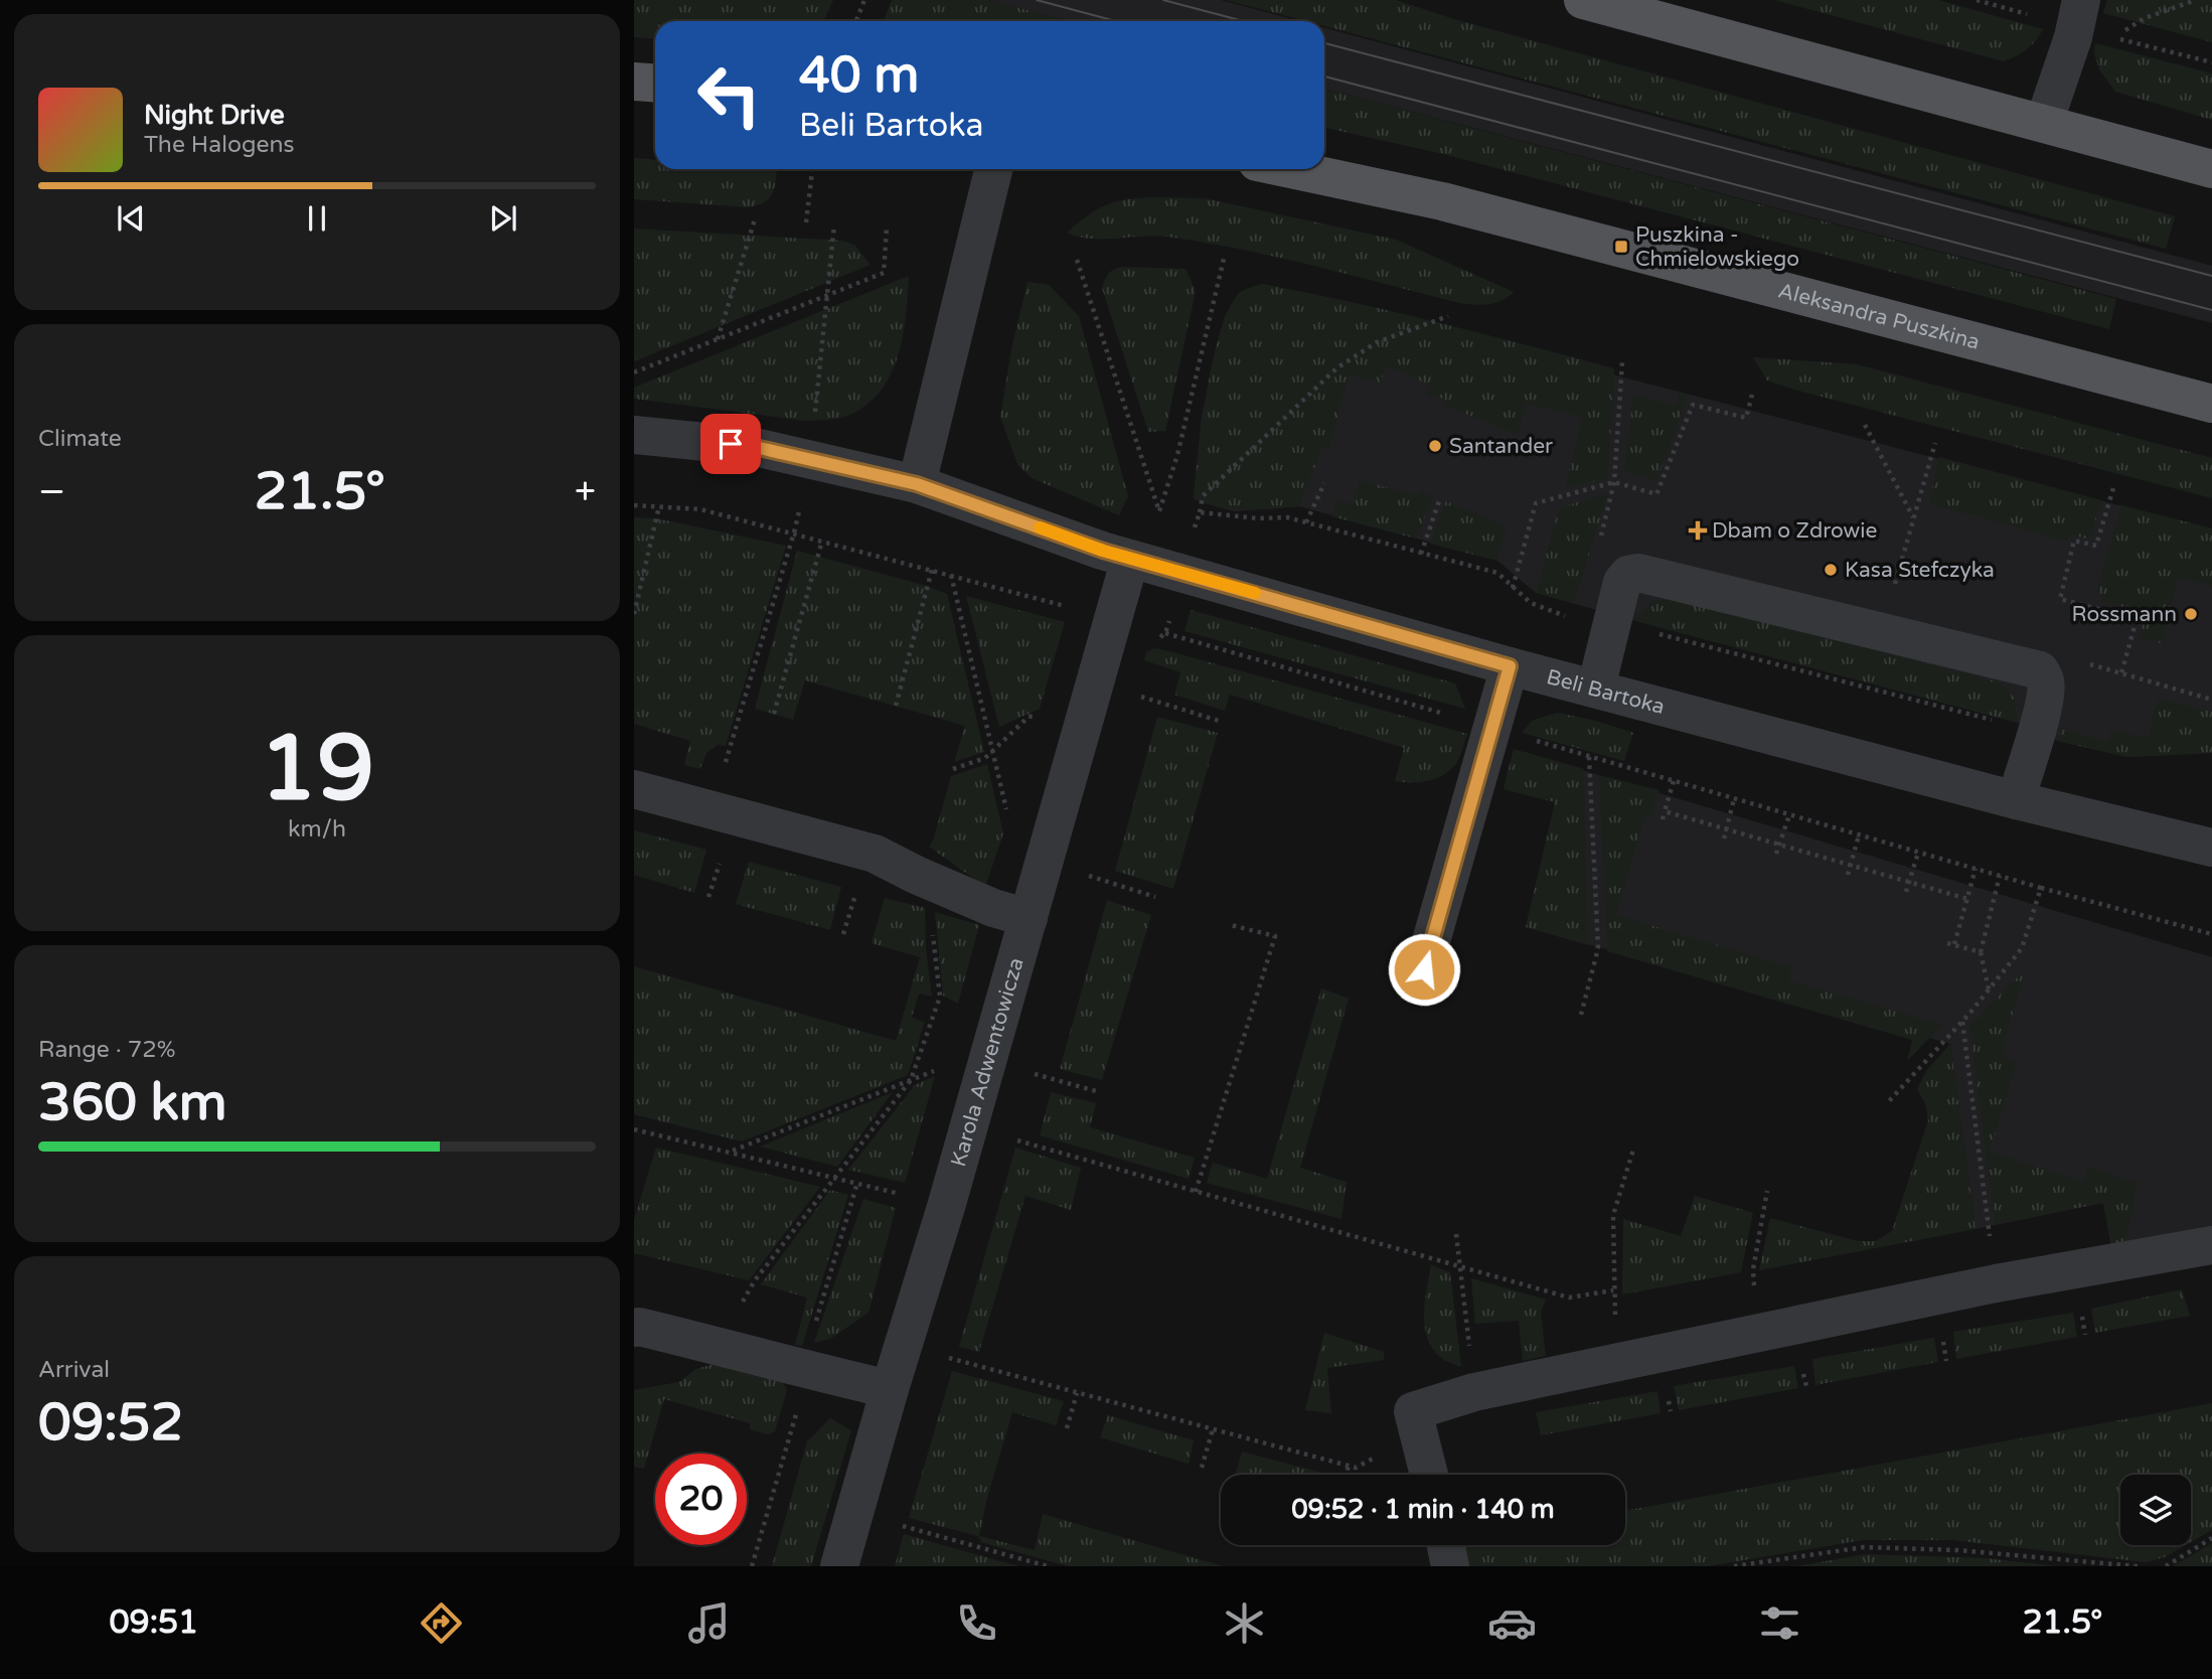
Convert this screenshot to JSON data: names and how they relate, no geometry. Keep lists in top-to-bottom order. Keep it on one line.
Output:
{"streets":{"main road":["Aleksandra Puszkina"],"street":["Beli Bartoka","Karola Adwentowicza"]},"crossings":[["Beli Bartoka","Karola Adwentowicza"]],"places":{"transit":["Puszkina - Chmielowskiego"],"other":["Santander","Kasa Stefczyka","Rossmann"],"health":["Dbam o Zdrowie"]},"page":{"turn":["40 m","Beli Bartoka"],"song":["Night Drive","The Halogens"],"tile":["Climate",["19","km/h"],["Range · 72%","360 km"],["Arrival","09:52"]],"heat":["−","21.5°","+"],"limit":"20","trip":"09:52 · 1 min · 140 m","tabs":["09:51","21.5°"]}}
